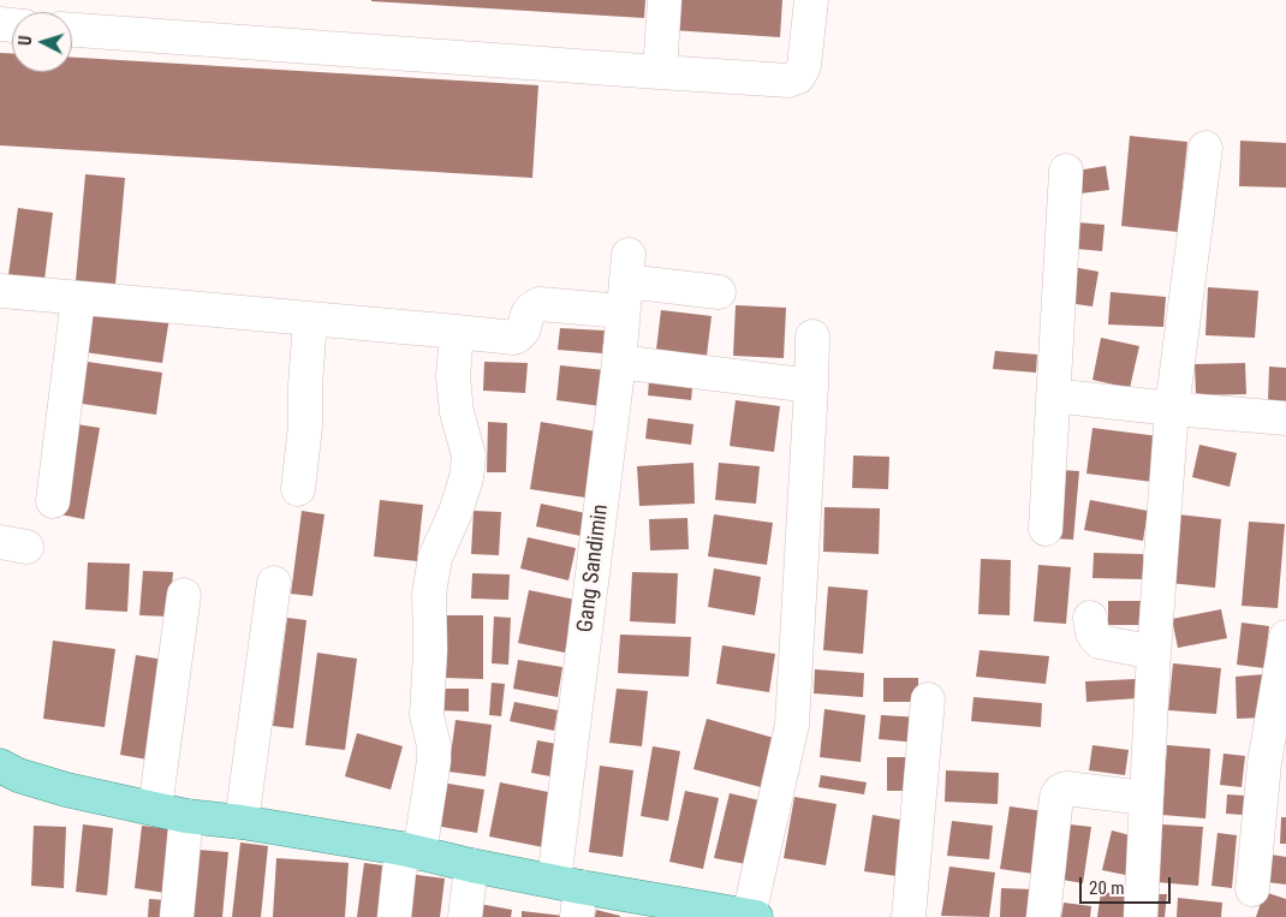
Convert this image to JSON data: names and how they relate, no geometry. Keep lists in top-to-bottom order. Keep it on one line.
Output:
{"streets":{"street":["Gang Sandimin"]},"scale_bar":"20 m","north":"left"}
